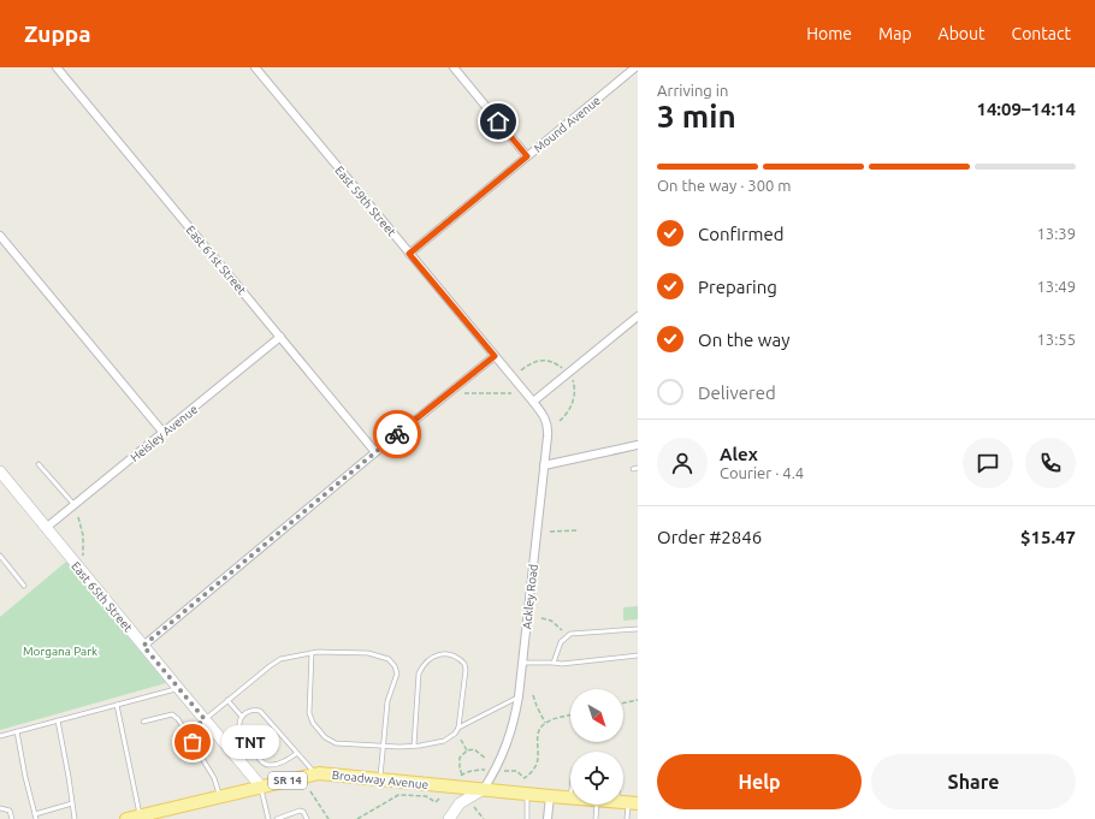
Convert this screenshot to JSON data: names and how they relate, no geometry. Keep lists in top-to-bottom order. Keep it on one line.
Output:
{"streets":{"main road":["Broadway Avenue","SR 14"],"street":["Mound Avenue","East 59th Street","East 61st Street","Heisley Avenue","East 65th Street","Ackley Road"]},"crossings":[["Mound Avenue","East 59th Street"],["East 59th Street","Ackley Road"],["East 61st Street","Heisley Avenue"],["Heisley Avenue","East 65th Street"],["East 65th Street","Broadway Avenue"],["Ackley Road","Broadway Avenue"]],"parks":["Morgana Park"],"places":["TNT"],"north":"bottom right","page":{"header":"Zuppa","nav":["Home","Map","About","Contact"],"heading":["3 min","Arriving in","14:09–14:14"],"panel":["Alex","Courier · 4.4","Order #2846","$15.47"],"bar":"On the way · 300 m","list":[["Confirmed","13:39"],["Preparing","13:49"],["On the way","13:55"],"Delivered"],"bubble":"TNT","buttons":["Help","Share"]}}
